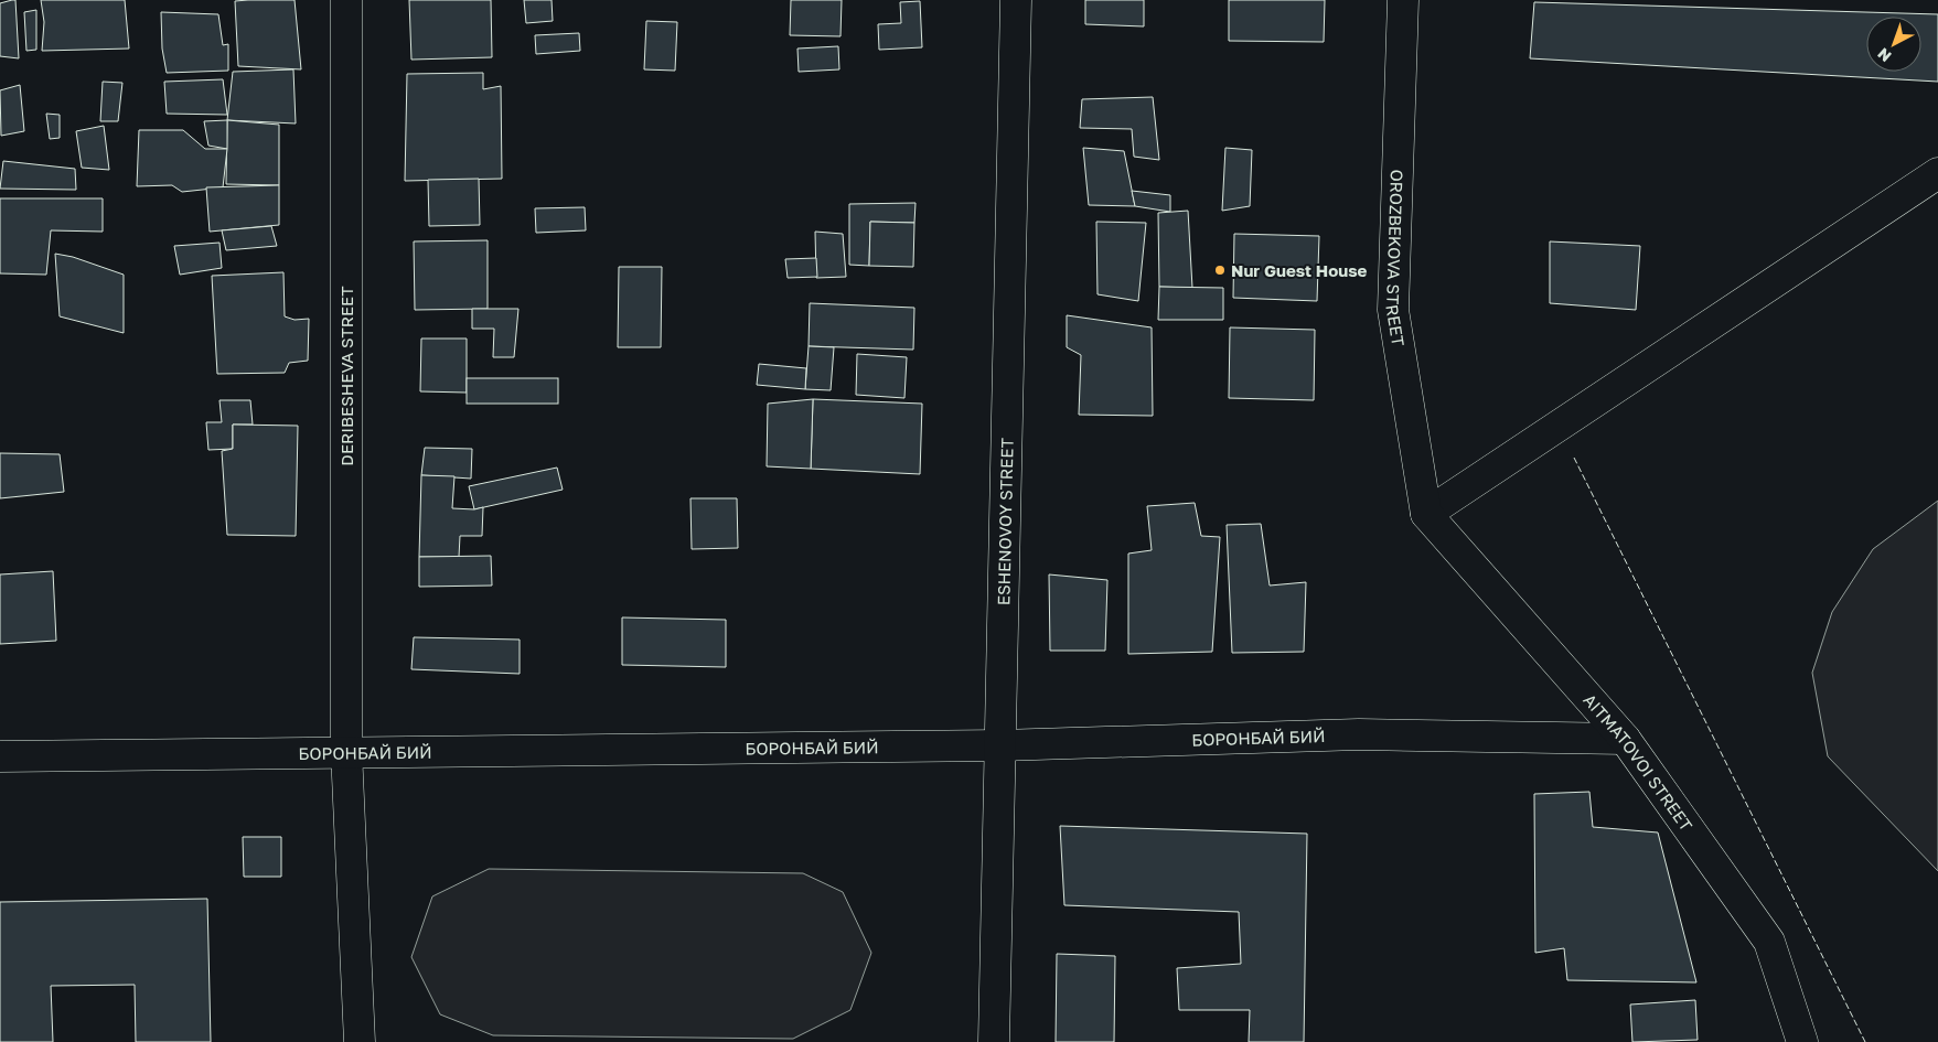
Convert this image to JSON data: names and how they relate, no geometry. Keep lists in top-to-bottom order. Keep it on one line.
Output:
{"streets":{"street":["OROZBEKOVA STREET","DERIBESHEVA STREET","ESHENOVOY STREET","БОРОНБАЙ БИЙ","AITMATOVOI STREET"]},"crossings":[["OROZBEKOVA STREET","AITMATOVOI STREET"],["DERIBESHEVA STREET","БОРОНБАЙ БИЙ"],["ESHENOVOY STREET","БОРОНБАЙ БИЙ"],["БОРОНБАЙ БИЙ","AITMATOVOI STREET"]],"places":["Nur Guest House"],"north":"bottom left"}
